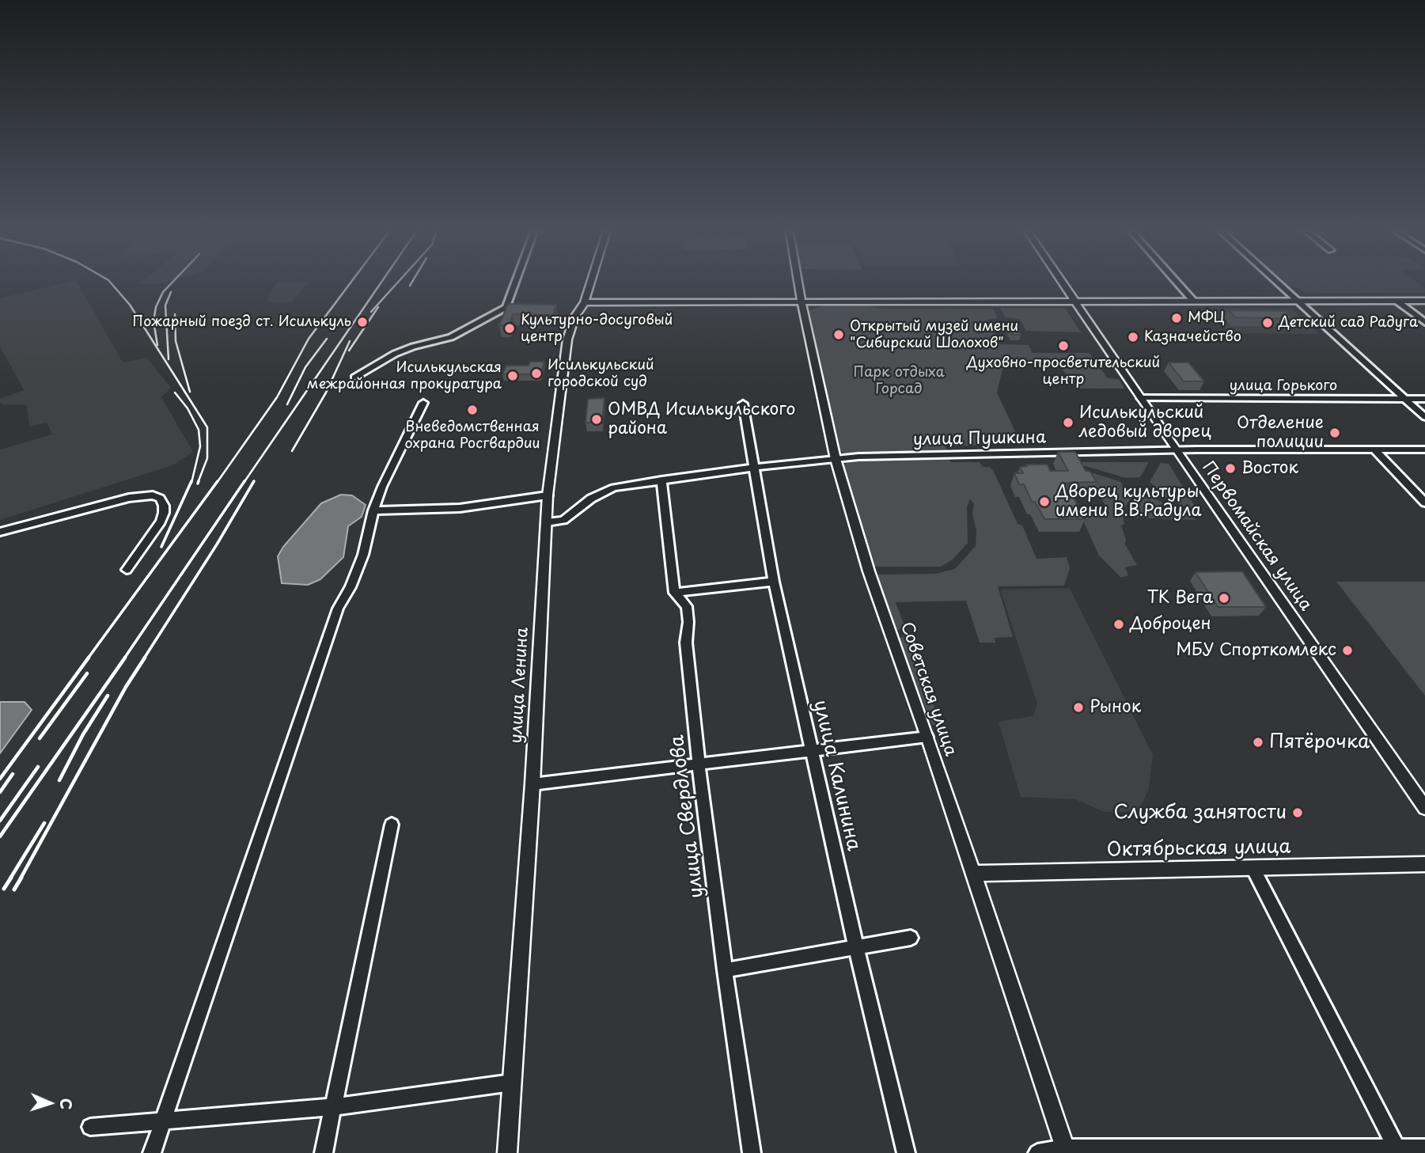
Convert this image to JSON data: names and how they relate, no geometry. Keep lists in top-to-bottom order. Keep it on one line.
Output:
{"streets":{"street":["улица Горького","улица Пушкина","Первомайская улица","улица Ленина","Советская улица","улица Калинина","улица Свердлова","Октябрьская улица"]},"crossings":[["улица Горького","Первомайская улица"],["улица Пушкина","Первомайская улица"],["улица Пушкина","улица Ленина"],["улица Пушкина","Советская улица"],["улица Пушкина","улица Калинина"],["улица Пушкина","улица Свердлова"],["Советская улица","Октябрьская улица"]],"parks":["Парк отдыха Горсад"],"places":["МФЦ","Пожарный поезд ст. Исилькуль","Детский сад Радуга","Культурно-досуговый центр","Открытый музей имени \"Сибирский Шолохов\"","Казначейство","Духовно-просветительский центр","Исилькульский городской суд","Исилькульская межрайонная прокуратура","Вневедомственная охрана Росгвардии","ОМВД Исилькульского района","Исилькульский ледовый дворец","Отделение полиции","Восток","Дворец культуры имени В.В.Радула","ТК Вега","Доброцен","МБУ Спорткомлекс","Рынок","Пятёрочка","Служба занятости"],"north":"right"}
